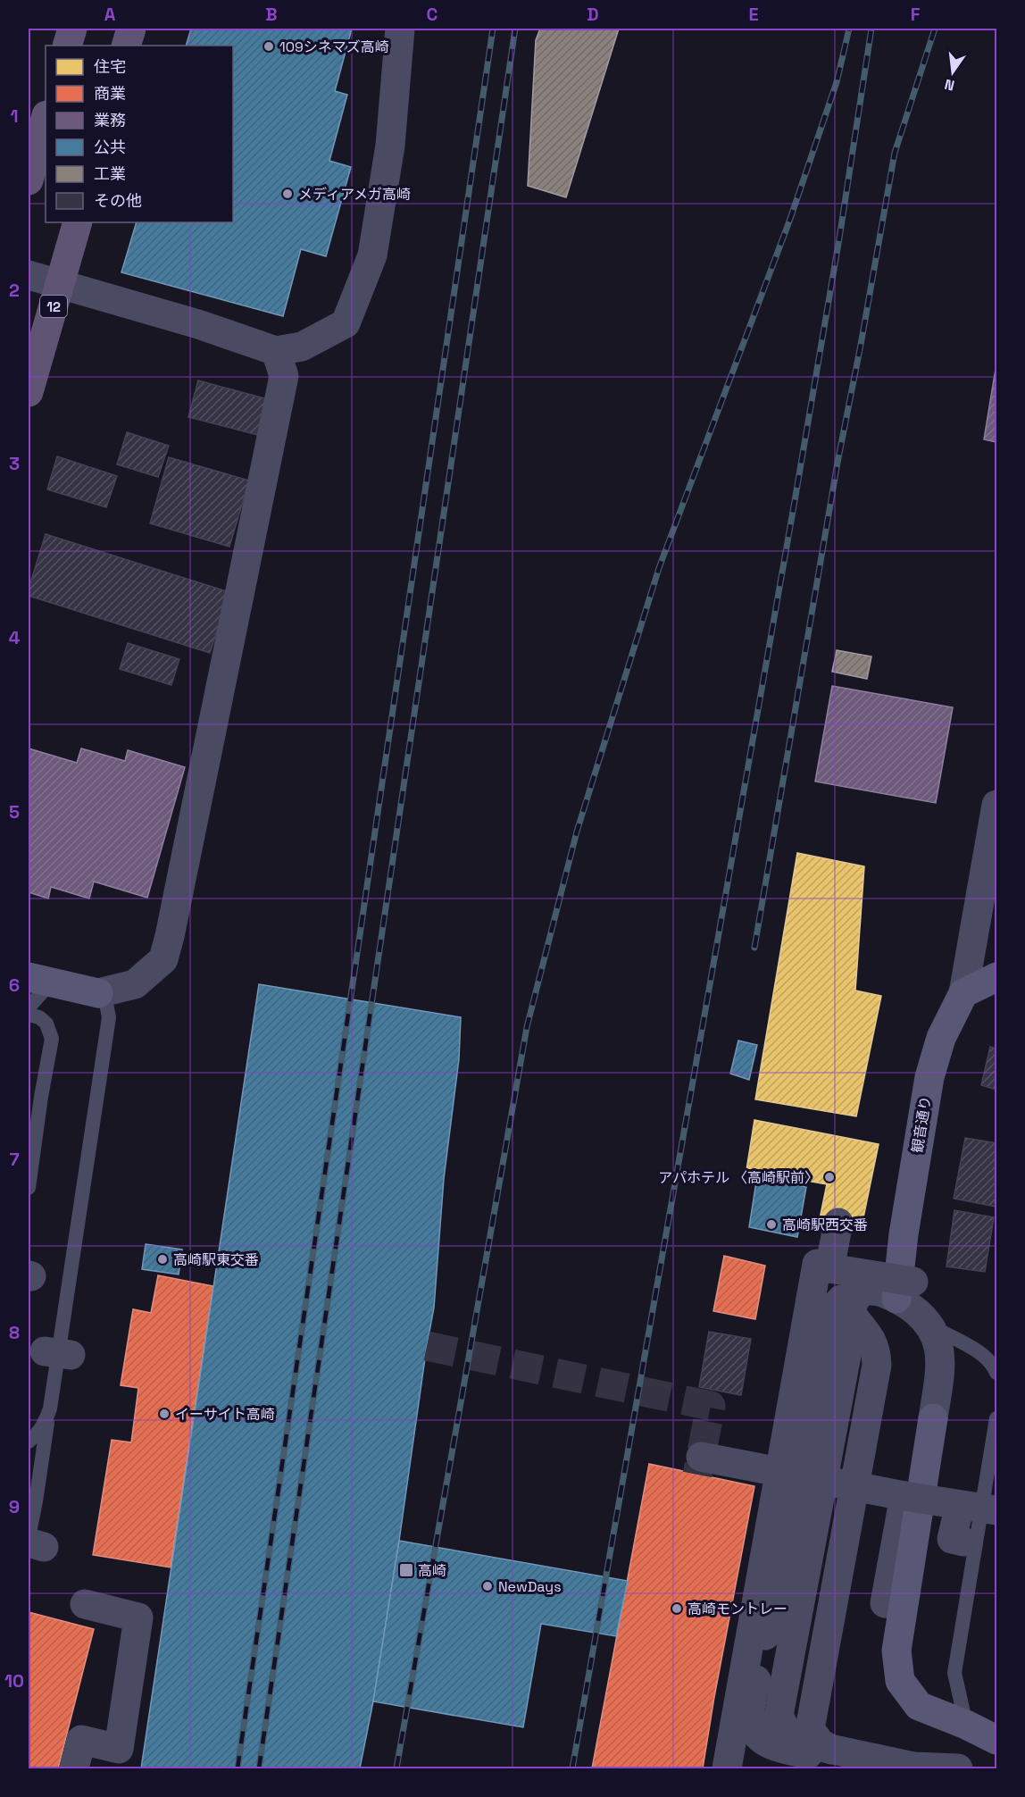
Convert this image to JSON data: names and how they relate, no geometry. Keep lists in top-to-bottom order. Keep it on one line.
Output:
{"streets":{"main road":["12"],"street":["観音通り"]},"places":{"other":["109シネマズ高崎","メディアメガ高崎","アパホテル 〈高崎駅前〉","高崎駅西交番","高崎駅東交番","イーサイト高崎","NewDays","高崎モントレー"],"transit":["高崎"]},"legend":["住宅","商業","業務","公共","工業","その他"],"north":"bottom","grid":{"columns":["A","B","C","D","E","F"],"rows":["1","2","3","4","5","6","7","8","9","10"]}}
